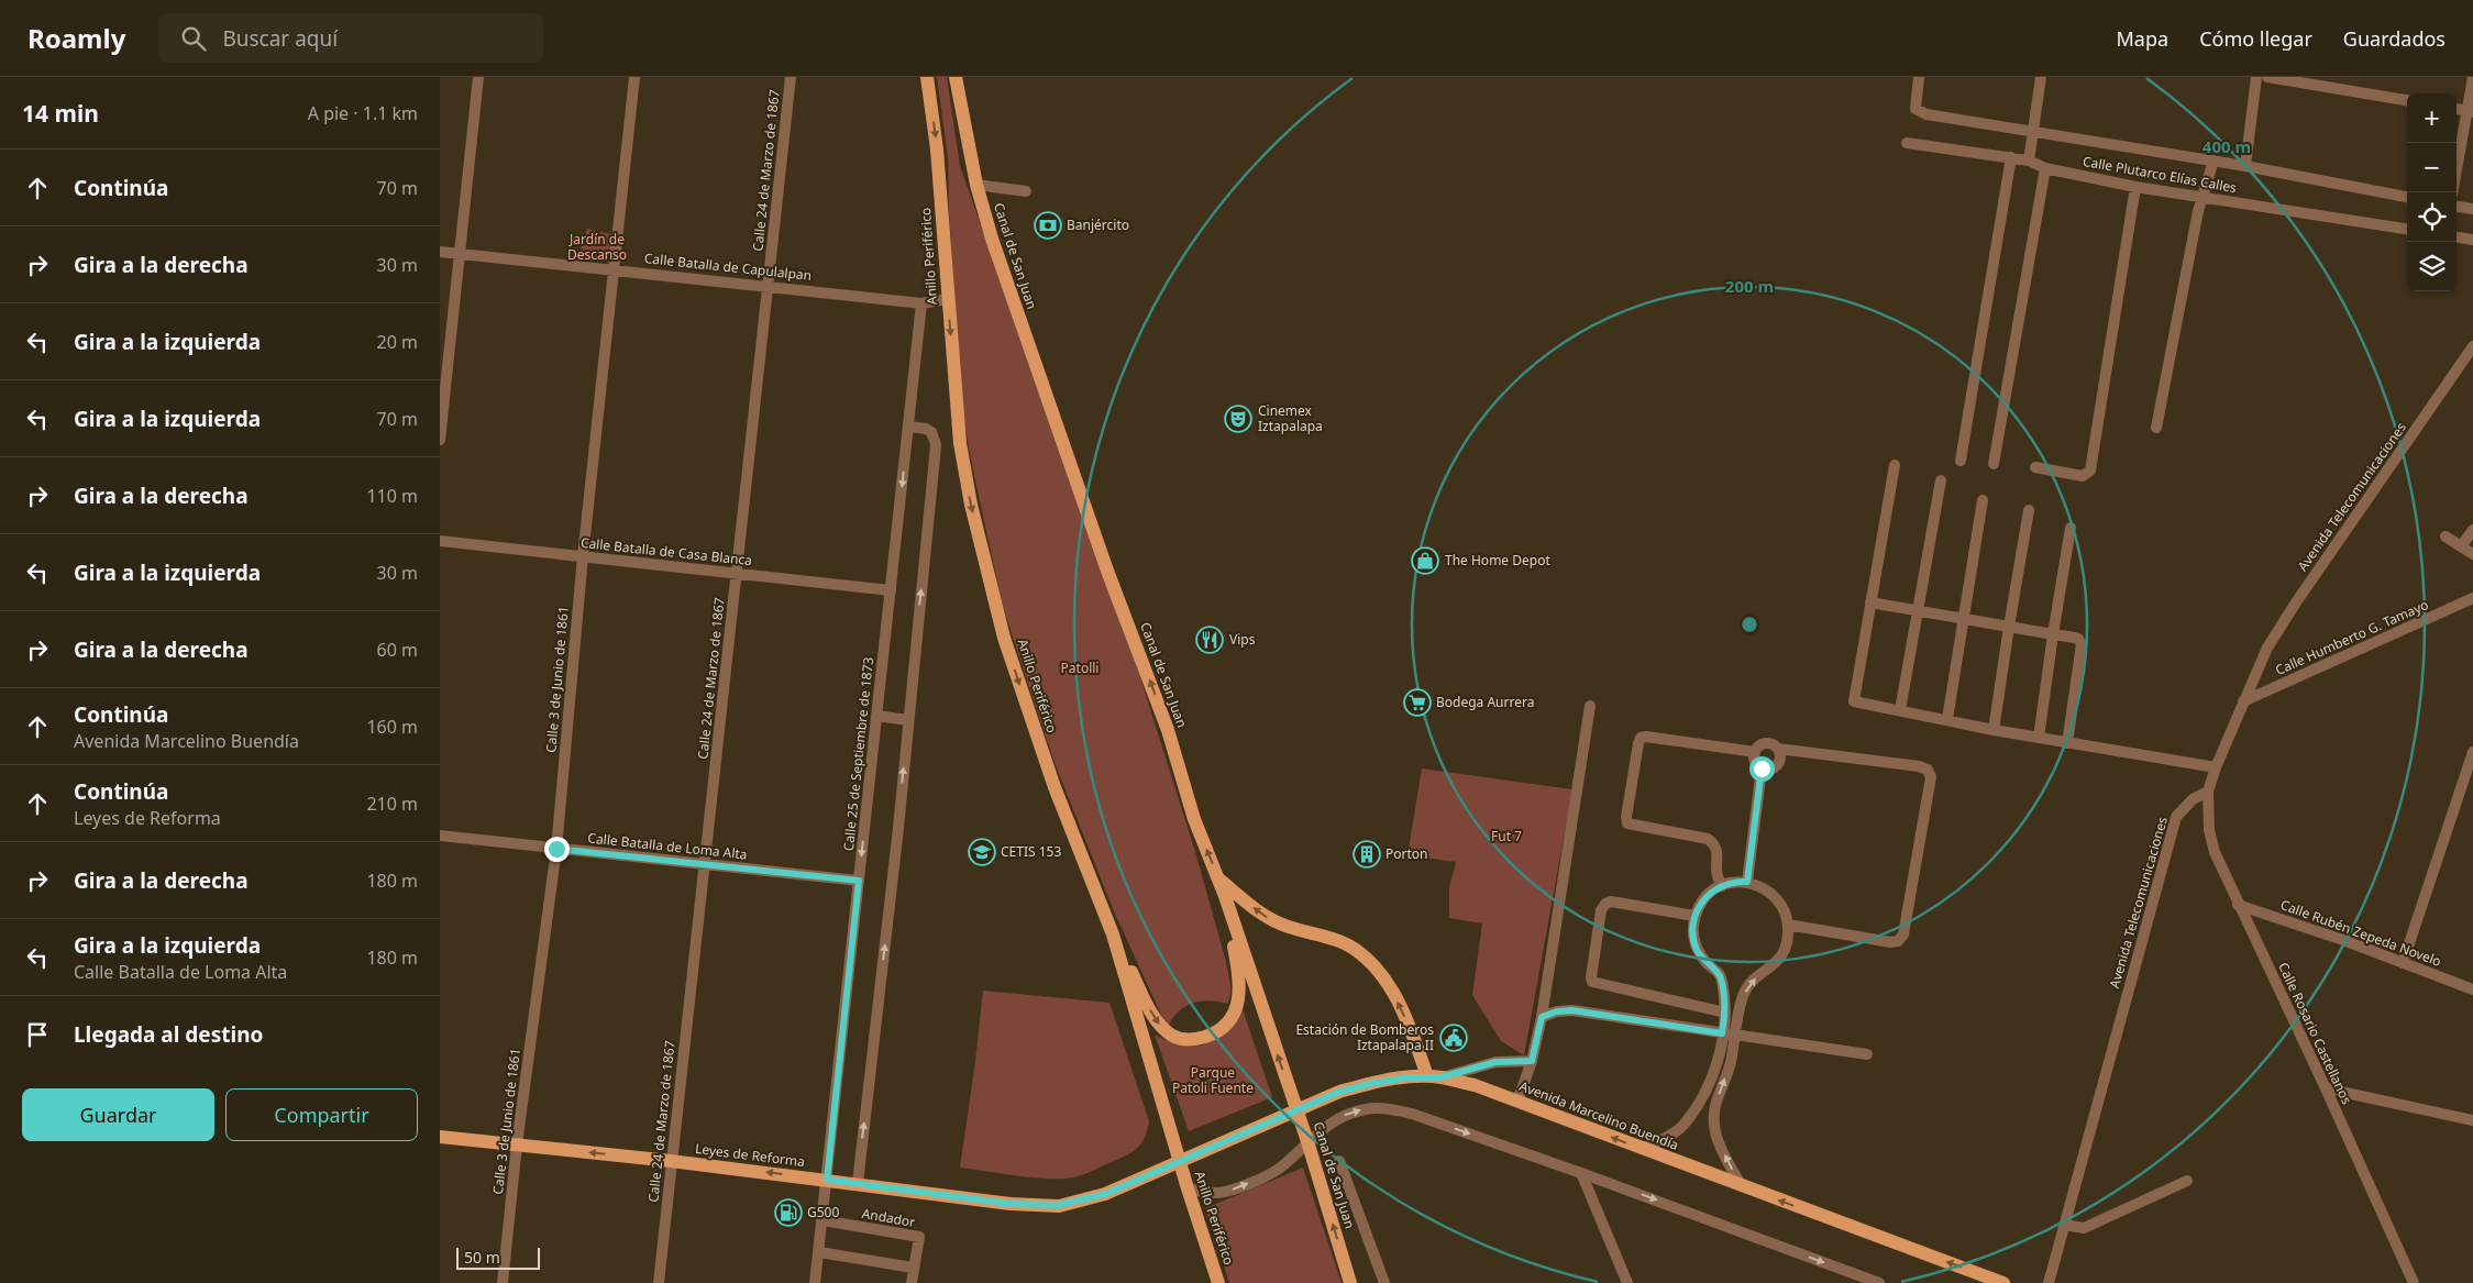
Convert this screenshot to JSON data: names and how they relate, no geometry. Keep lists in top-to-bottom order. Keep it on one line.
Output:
{"streets":{"main road":["Anillo Periférico","Canal de San Juan","Avenida Marcelino Buendía","Leyes de Reforma"],"street":["Calle 24 de Marzo de 1867","Calle Plutarco Elías Calles","Calle Batalla de Capulalpan","Avenida Telecomunicaciones","Calle Batalla de Casa Blanca","Calle Humberto G. Tamayo","Calle 3 de Junio de 1861","Calle 25 de Septiembre de 1873","Calle Batalla de Loma Alta","Calle Rubén Zepeda Novelo","Calle Rosario Castellanos","Andador"]},"crossings":[["Calle 24 de Marzo de 1867","Calle Batalla de Capulalpan"],["Calle 24 de Marzo de 1867","Calle Batalla de Casa Blanca"],["Calle 24 de Marzo de 1867","Calle Batalla de Loma Alta"],["Calle 24 de Marzo de 1867","Leyes de Reforma"],["Anillo Periférico","Calle Batalla de Capulalpan"],["Anillo Periférico","Avenida Marcelino Buendía"],["Anillo Periférico","Leyes de Reforma"],["Canal de San Juan","Avenida Marcelino Buendía"],["Calle Batalla de Capulalpan","Calle 3 de Junio de 1861"],["Calle Batalla de Capulalpan","Calle 25 de Septiembre de 1873"],["Avenida Telecomunicaciones","Calle Humberto G. Tamayo"],["Avenida Telecomunicaciones","Calle Rosario Castellanos"],["Calle Batalla de Casa Blanca","Calle 3 de Junio de 1861"],["Calle Batalla de Casa Blanca","Calle 25 de Septiembre de 1873"],["Calle 3 de Junio de 1861","Calle Batalla de Loma Alta"],["Calle 3 de Junio de 1861","Leyes de Reforma"],["Calle 25 de Septiembre de 1873","Calle Batalla de Loma Alta"],["Calle 25 de Septiembre de 1873","Leyes de Reforma"],["Calle 25 de Septiembre de 1873","Andador"],["Calle Rubén Zepeda Novelo","Calle Rosario Castellanos"],["Avenida Marcelino Buendía","Leyes de Reforma"]],"one_way":["Anillo Periférico","Canal de San Juan","Avenida Marcelino Buendía","Leyes de Reforma"],"parks":["Jardín de Descanso","Patolli","Fut 7","Parque Patoli Fuente"],"places":{"bank":["Banjército"],"theatre":["Cinemex Iztapalapa"],"shop":["The Home Depot"],"restaurant":["Vips"],"supermarket":["Bodega Aurrera"],"school or university":["CETIS 153"],"building":["Porton"],"public building":["Estación de Bomberos Iztapalapa II"],"fuel station":["G500"]},"scale_bar":"50 m","page":{"header":"Roamly","search":"Buscar aquí","nav":["Mapa","Cómo llegar","Guardados"],"heading":["14 min","A pie · 1.1 km"],"map_buttons":["+","−"],"list":[["Continúa","70 m"],["Gira a la derecha","30 m"],["Gira a la izquierda","20 m"],["Gira a la izquierda","70 m"],["Gira a la derecha","110 m"],["Gira a la izquierda","30 m"],["Gira a la derecha","60 m"],["Continúa","Avenida Marcelino Buendía","160 m"],["Continúa","Leyes de Reforma","210 m"],["Gira a la derecha","180 m"],["Gira a la izquierda","Calle Batalla de Loma Alta","180 m"],"Llegada al destino"],"buttons":["Guardar","Compartir"],"scale":"50 m"},"rings":["400 m","200 m"]}
